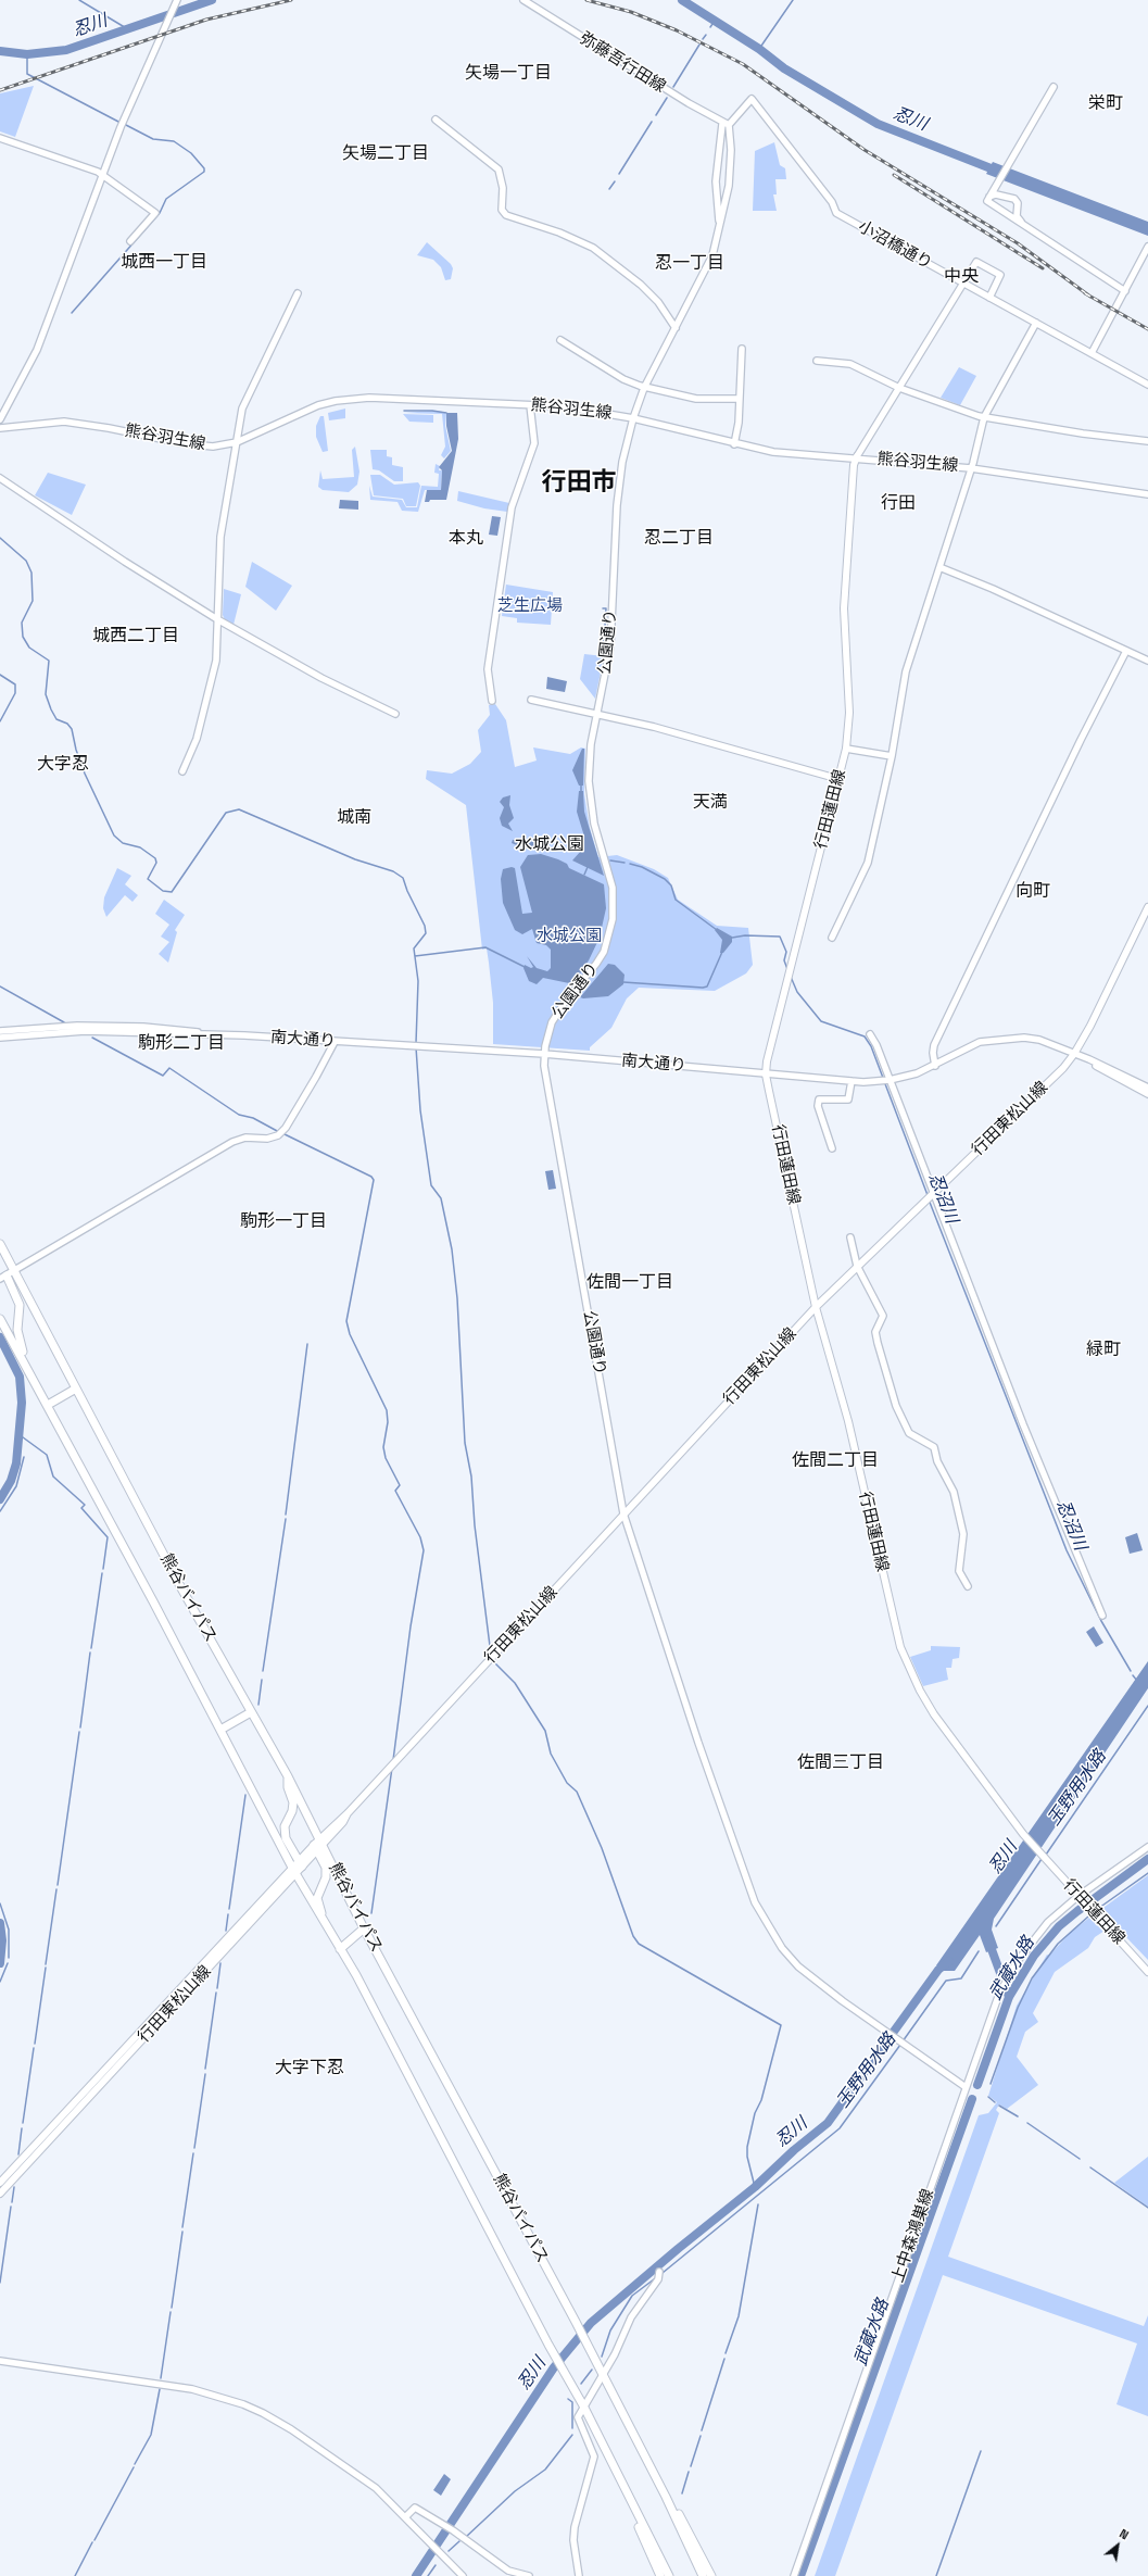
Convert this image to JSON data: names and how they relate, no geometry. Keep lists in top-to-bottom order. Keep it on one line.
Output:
{"streets":{"highway":["熊谷バイパス"],"main road":["行田蓮田線","行田東松山線"],"street":["弥藤吾行田線","小沼橋通り","熊谷羽生線","公園通り","南大通り","上中森鴻巣線"]},"crossings":[["弥藤吾行田線","小沼橋通り"],["熊谷羽生線","公園通り"],["熊谷羽生線","行田蓮田線"],["公園通り","南大通り"],["公園通り","行田東松山線"],["公園通り","上中森鴻巣線"],["行田蓮田線","南大通り"],["行田蓮田線","行田東松山線"],["行田蓮田線","上中森鴻巣線"],["南大通り","行田東松山線"],["行田東松山線","熊谷バイパス"]],"districts":["矢場一丁目","栄町","矢場二丁目","城西一丁目","忍一丁目","中央","行田市","行田","本丸","忍二丁目","城西二丁目","大字忍","天満","城南","水城公園","向町","駒形二丁目","駒形一丁目","佐間一丁目","緑町","佐間二丁目","佐間三丁目","大字下忍"],"water":["忍川","忍沼川","玉野用水路","武蔵水路"],"parks":["芝生広場","水城公園"],"north":"top right"}
